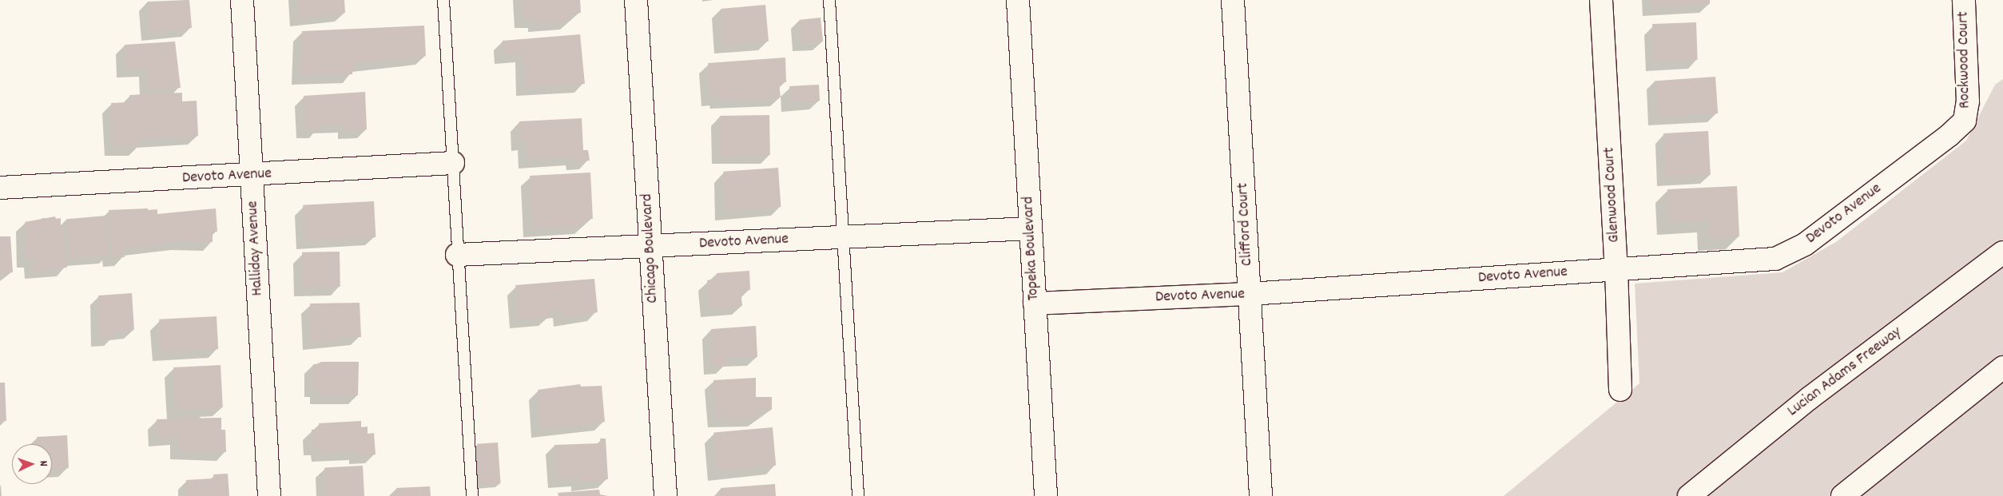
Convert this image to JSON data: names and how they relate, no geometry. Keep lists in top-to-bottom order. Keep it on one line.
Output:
{"streets":{"main road":["Rockwood Court","Devoto Avenue","Glenwood Court","Clifford Court","Halliday Avenue","Chicago Boulevard","Topeka Boulevard","Lucian Adams Freeway"]},"crossings":[["Rockwood Court","Devoto Avenue"],["Devoto Avenue","Glenwood Court"],["Devoto Avenue","Clifford Court"],["Devoto Avenue","Halliday Avenue"],["Devoto Avenue","Chicago Boulevard"],["Devoto Avenue","Topeka Boulevard"]],"north":"right"}
